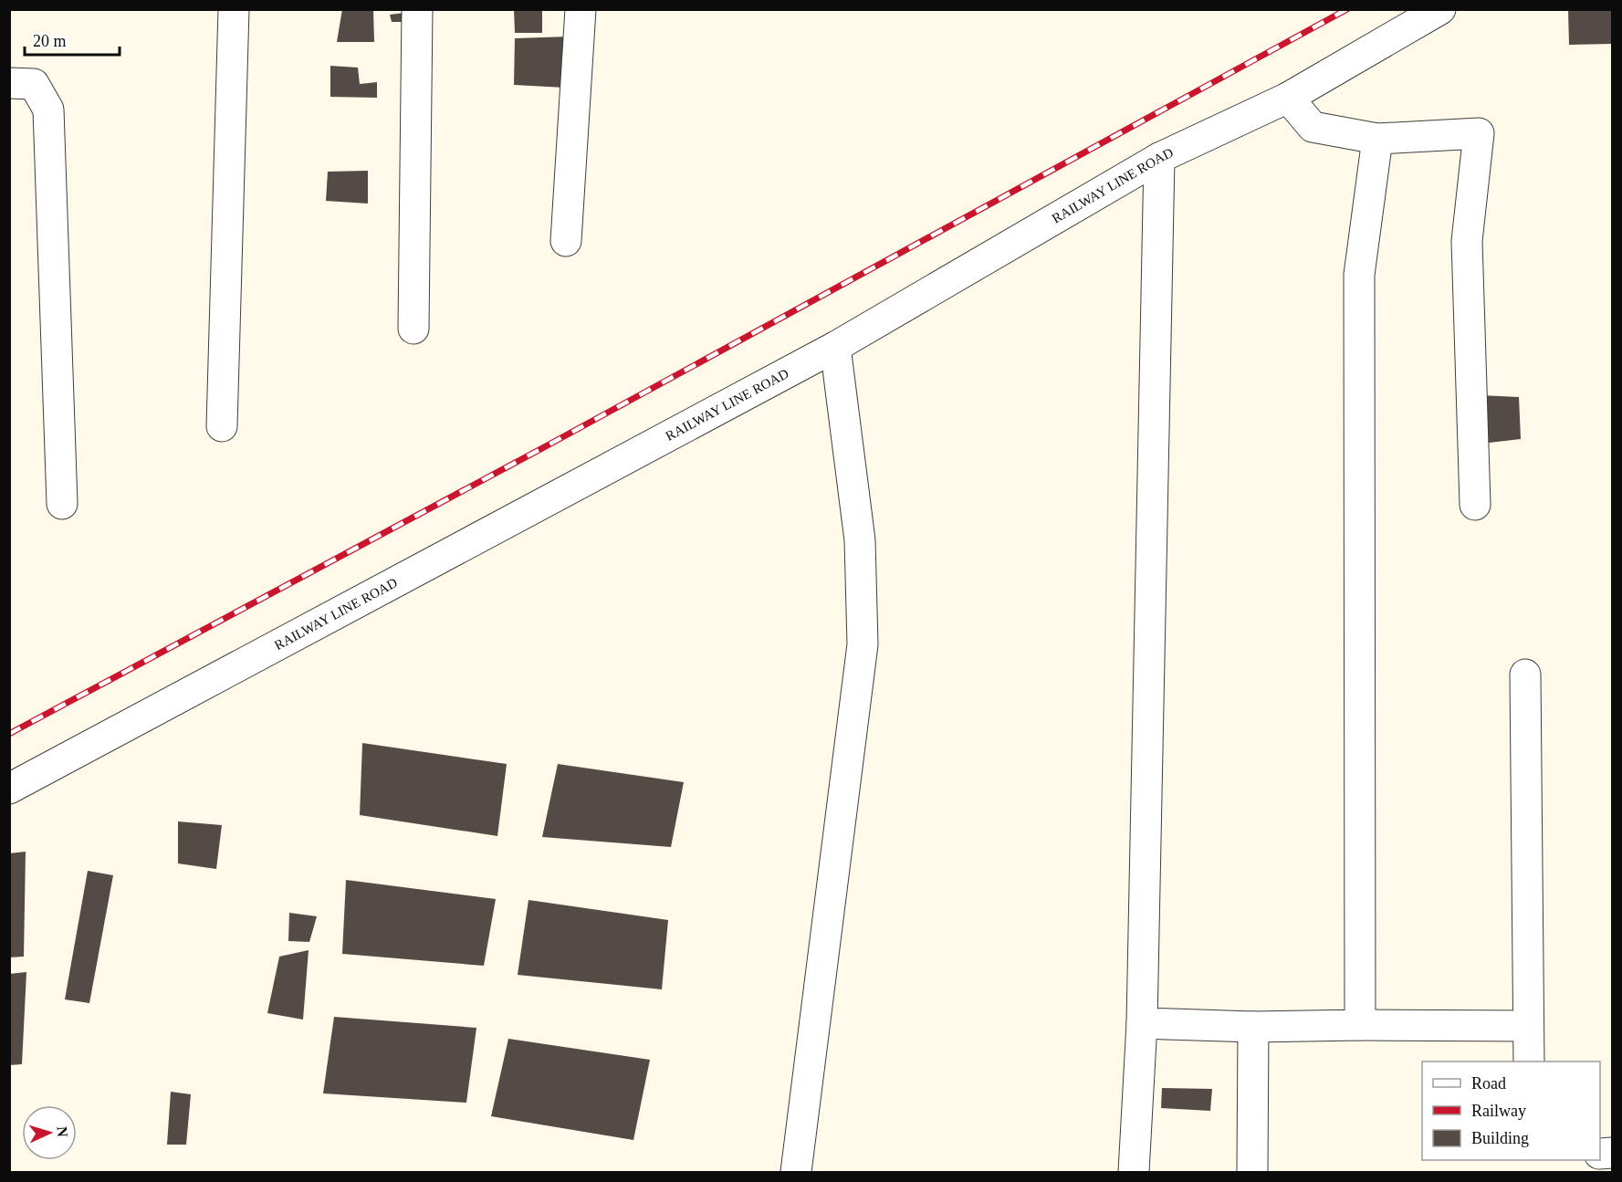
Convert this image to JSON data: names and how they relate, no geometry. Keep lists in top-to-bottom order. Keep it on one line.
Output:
{"streets":{"street":["RAILWAY LINE ROAD"]},"legend":["Road","Railway","Building"],"scale_bar":"20 m","north":"right"}
